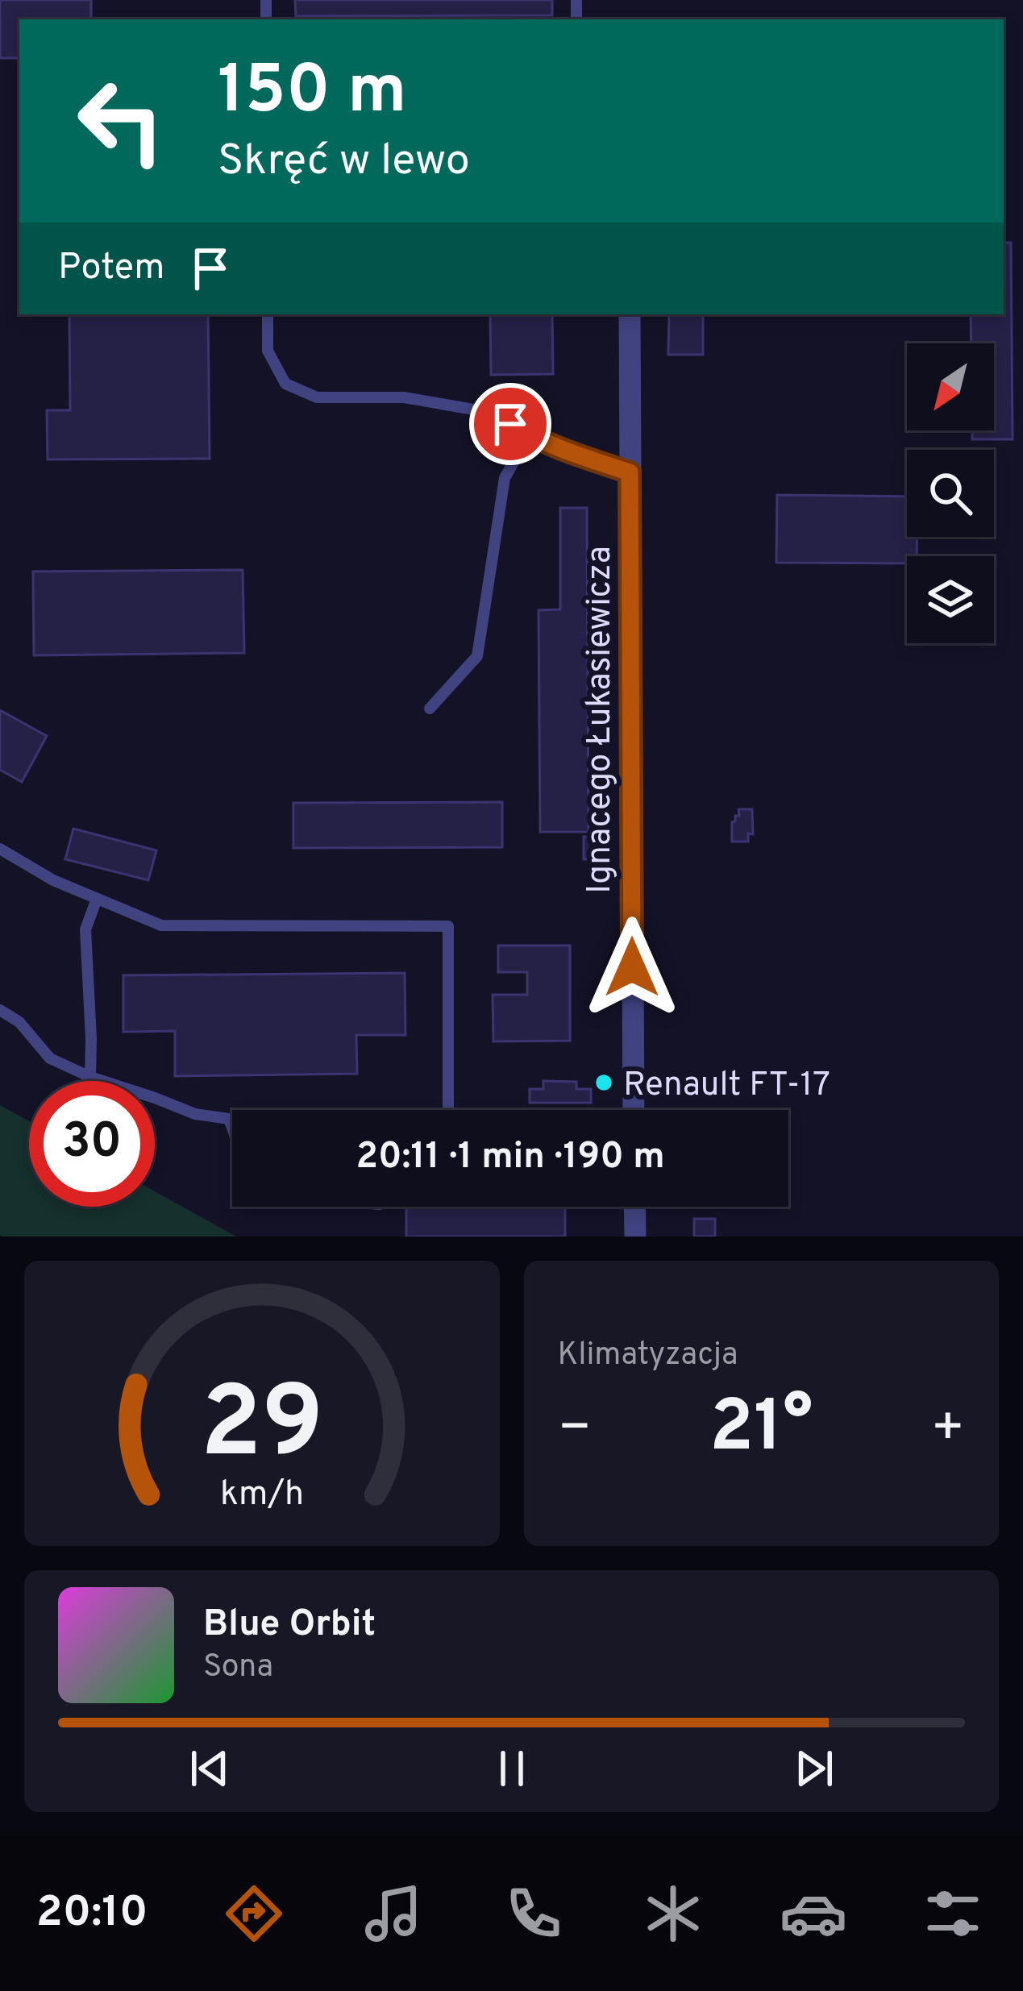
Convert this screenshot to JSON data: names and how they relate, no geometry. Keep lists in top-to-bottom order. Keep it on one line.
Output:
{"streets":{"street":["Ignacego Łukasiewicza"]},"places":["Renault FT-17"],"north":"bottom left","page":{"turn":["150 m","Skręć w lewo"],"then":"Potem","limit":"30","trip":"20:11 · 1 min · 190 m","tile":"Klimatyzacja","heat":["−","21°","+"],"song":["Blue Orbit","Sona"],"tabs":"20:10","gauge":["29","km/h"]}}
